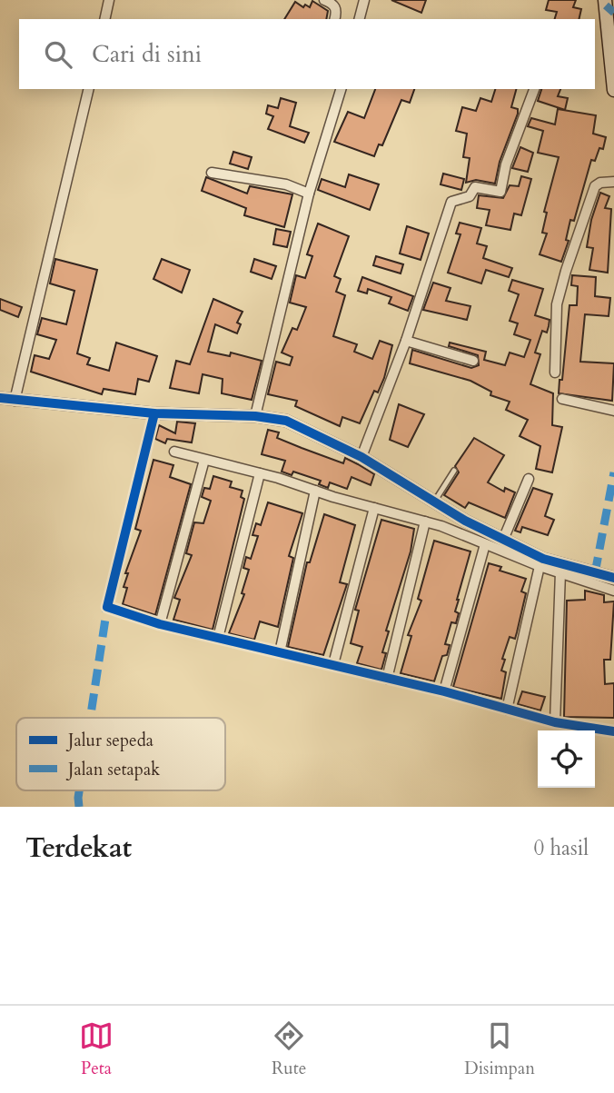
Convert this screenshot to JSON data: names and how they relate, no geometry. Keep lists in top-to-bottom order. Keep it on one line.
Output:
{"legend":["Jalur sepeda","Jalan setapak"],"page":{"search":"Cari di sini","heading":["Terdekat","0 hasil"],"nav":["Peta","Rute","Disimpan"]}}
